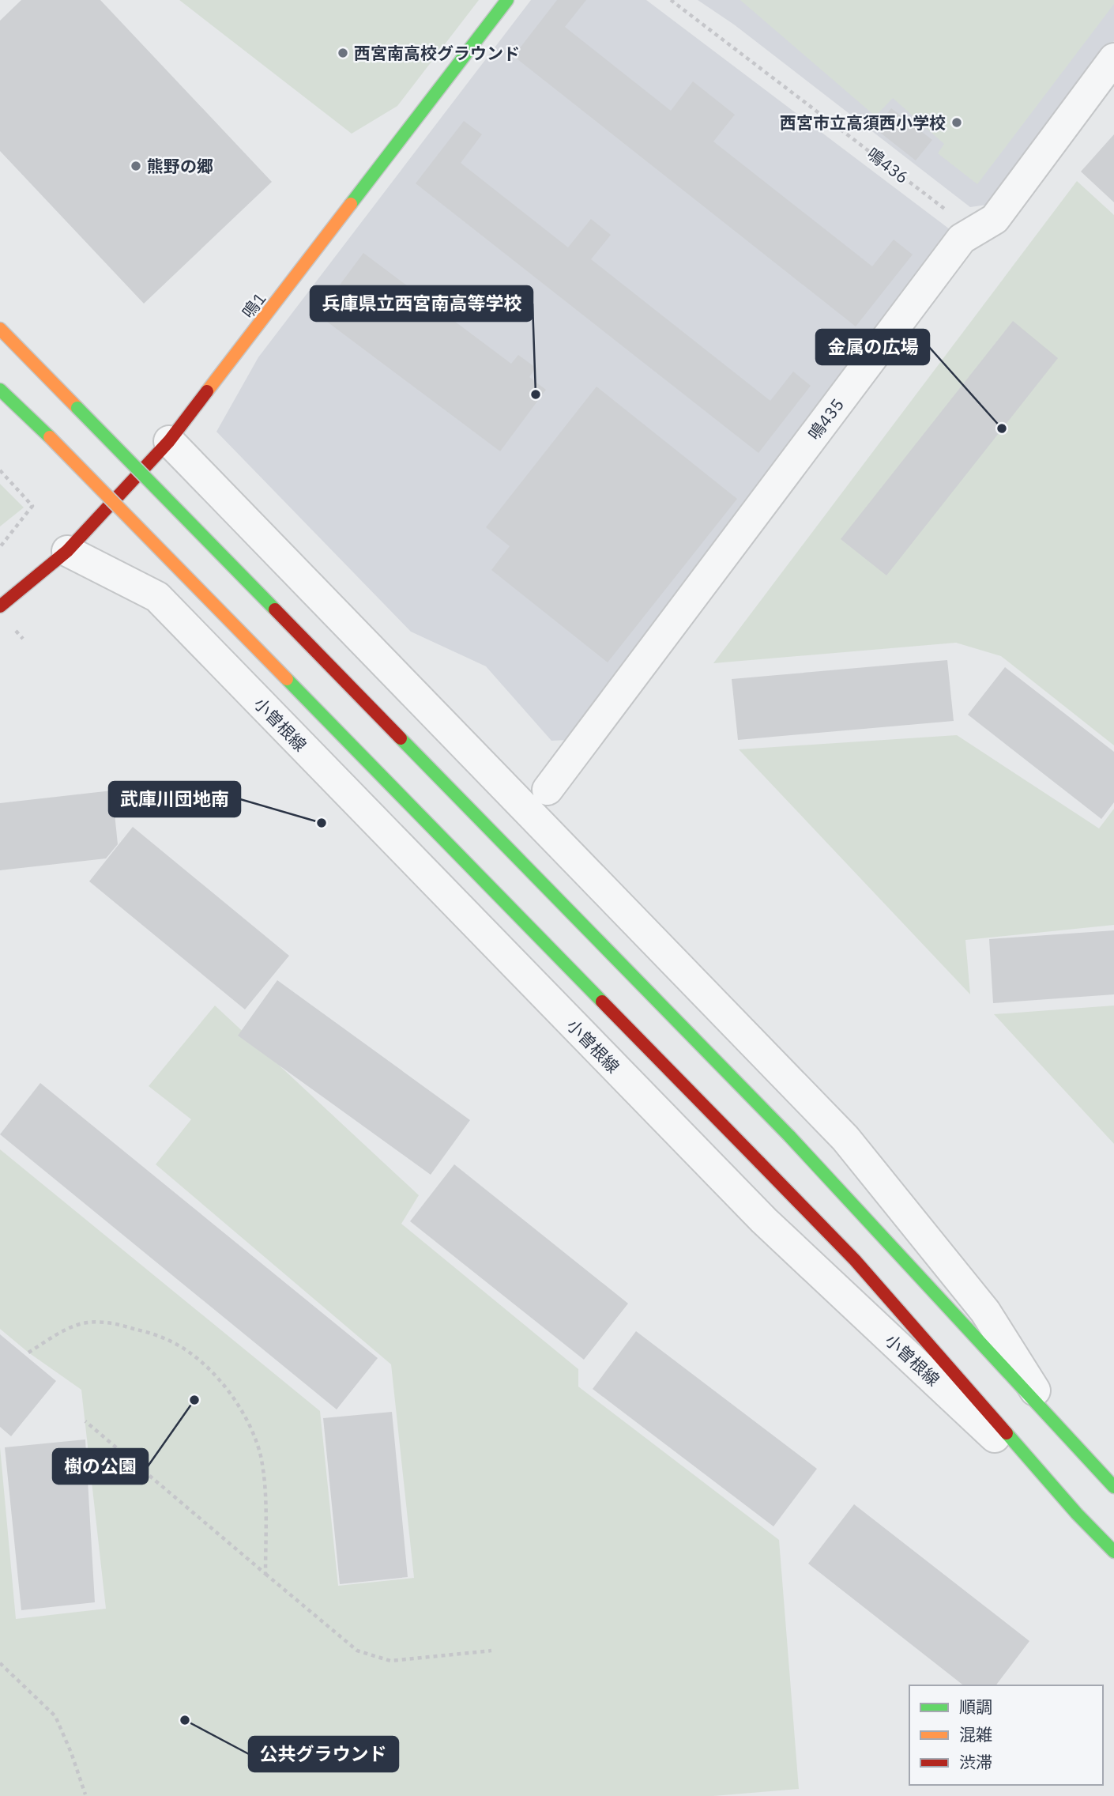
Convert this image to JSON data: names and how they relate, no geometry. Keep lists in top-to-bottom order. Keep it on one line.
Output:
{"streets":{"street":["鳴1","鳴435","小曽根線"],"path":["鳴436"]},"crossings":[["鳴436","鳴435"],["鳴1","小曽根線"]],"places":["西宮南高校グラウンド","西宮市立高須西小学校","熊野の郷","兵庫県立西宮南高等学校","金属の広場","武庫川団地南","樹の公園","公共グラウンド"],"legend":["順調","混雑","渋滞"]}
